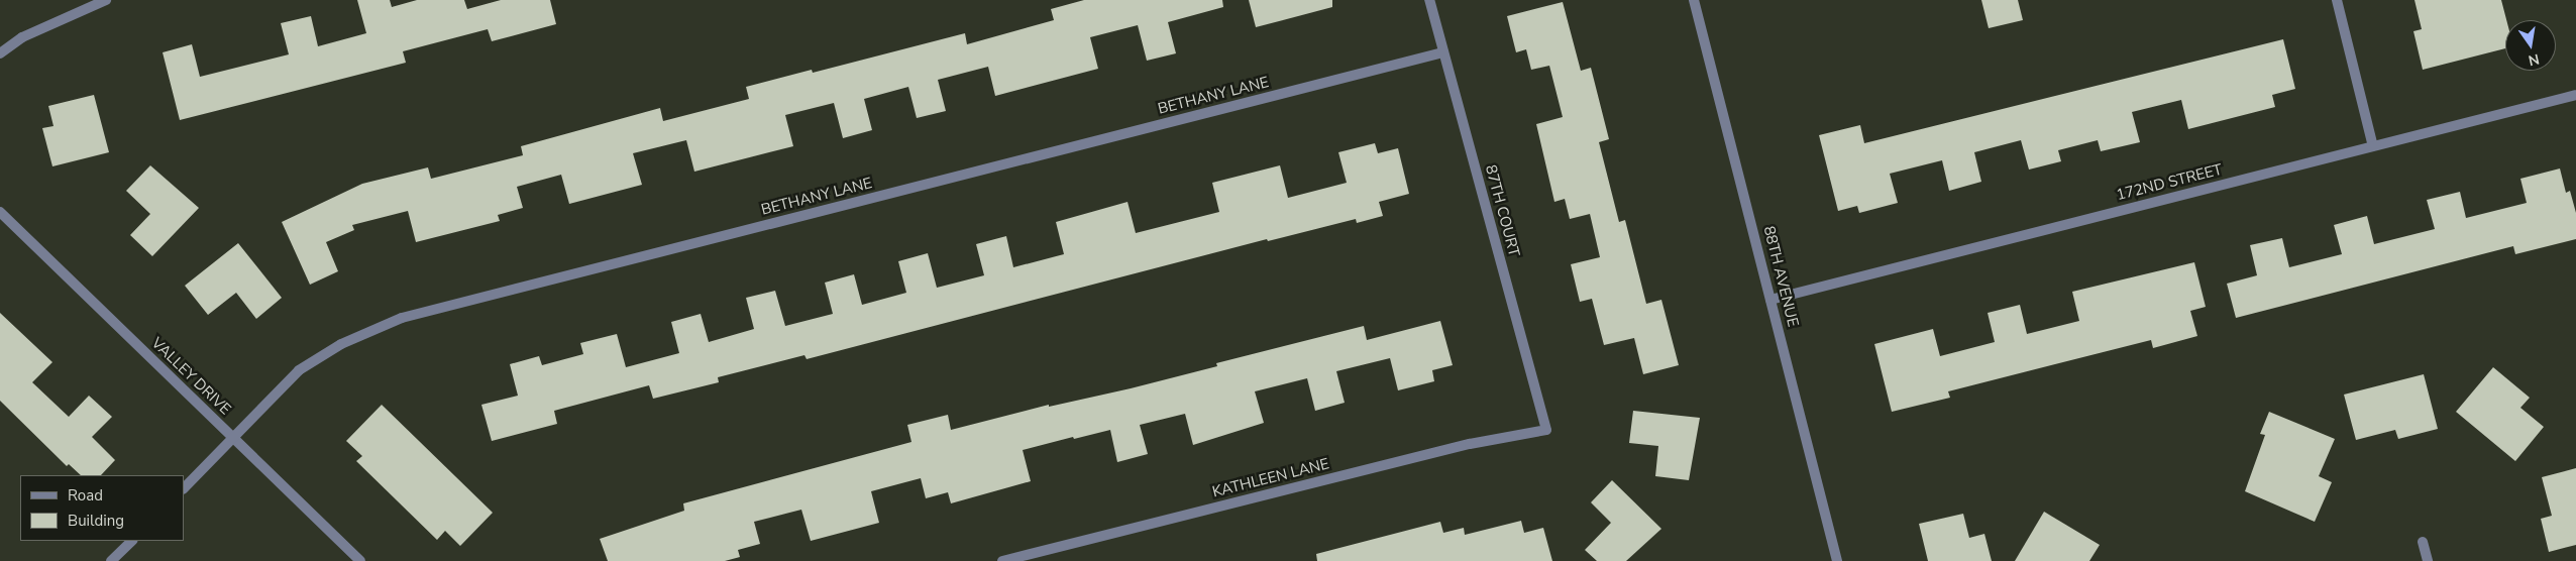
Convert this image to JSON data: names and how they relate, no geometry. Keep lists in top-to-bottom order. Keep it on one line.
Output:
{"streets":{"street":["BETHANY LANE","172ND STREET","87TH COURT","88TH AVENUE","VALLEY DRIVE","KATHLEEN LANE"]},"crossings":[["BETHANY LANE","87TH COURT"],["BETHANY LANE","VALLEY DRIVE"],["172ND STREET","88TH AVENUE"],["87TH COURT","KATHLEEN LANE"]],"legend":["Road","Building"],"north":"bottom"}
